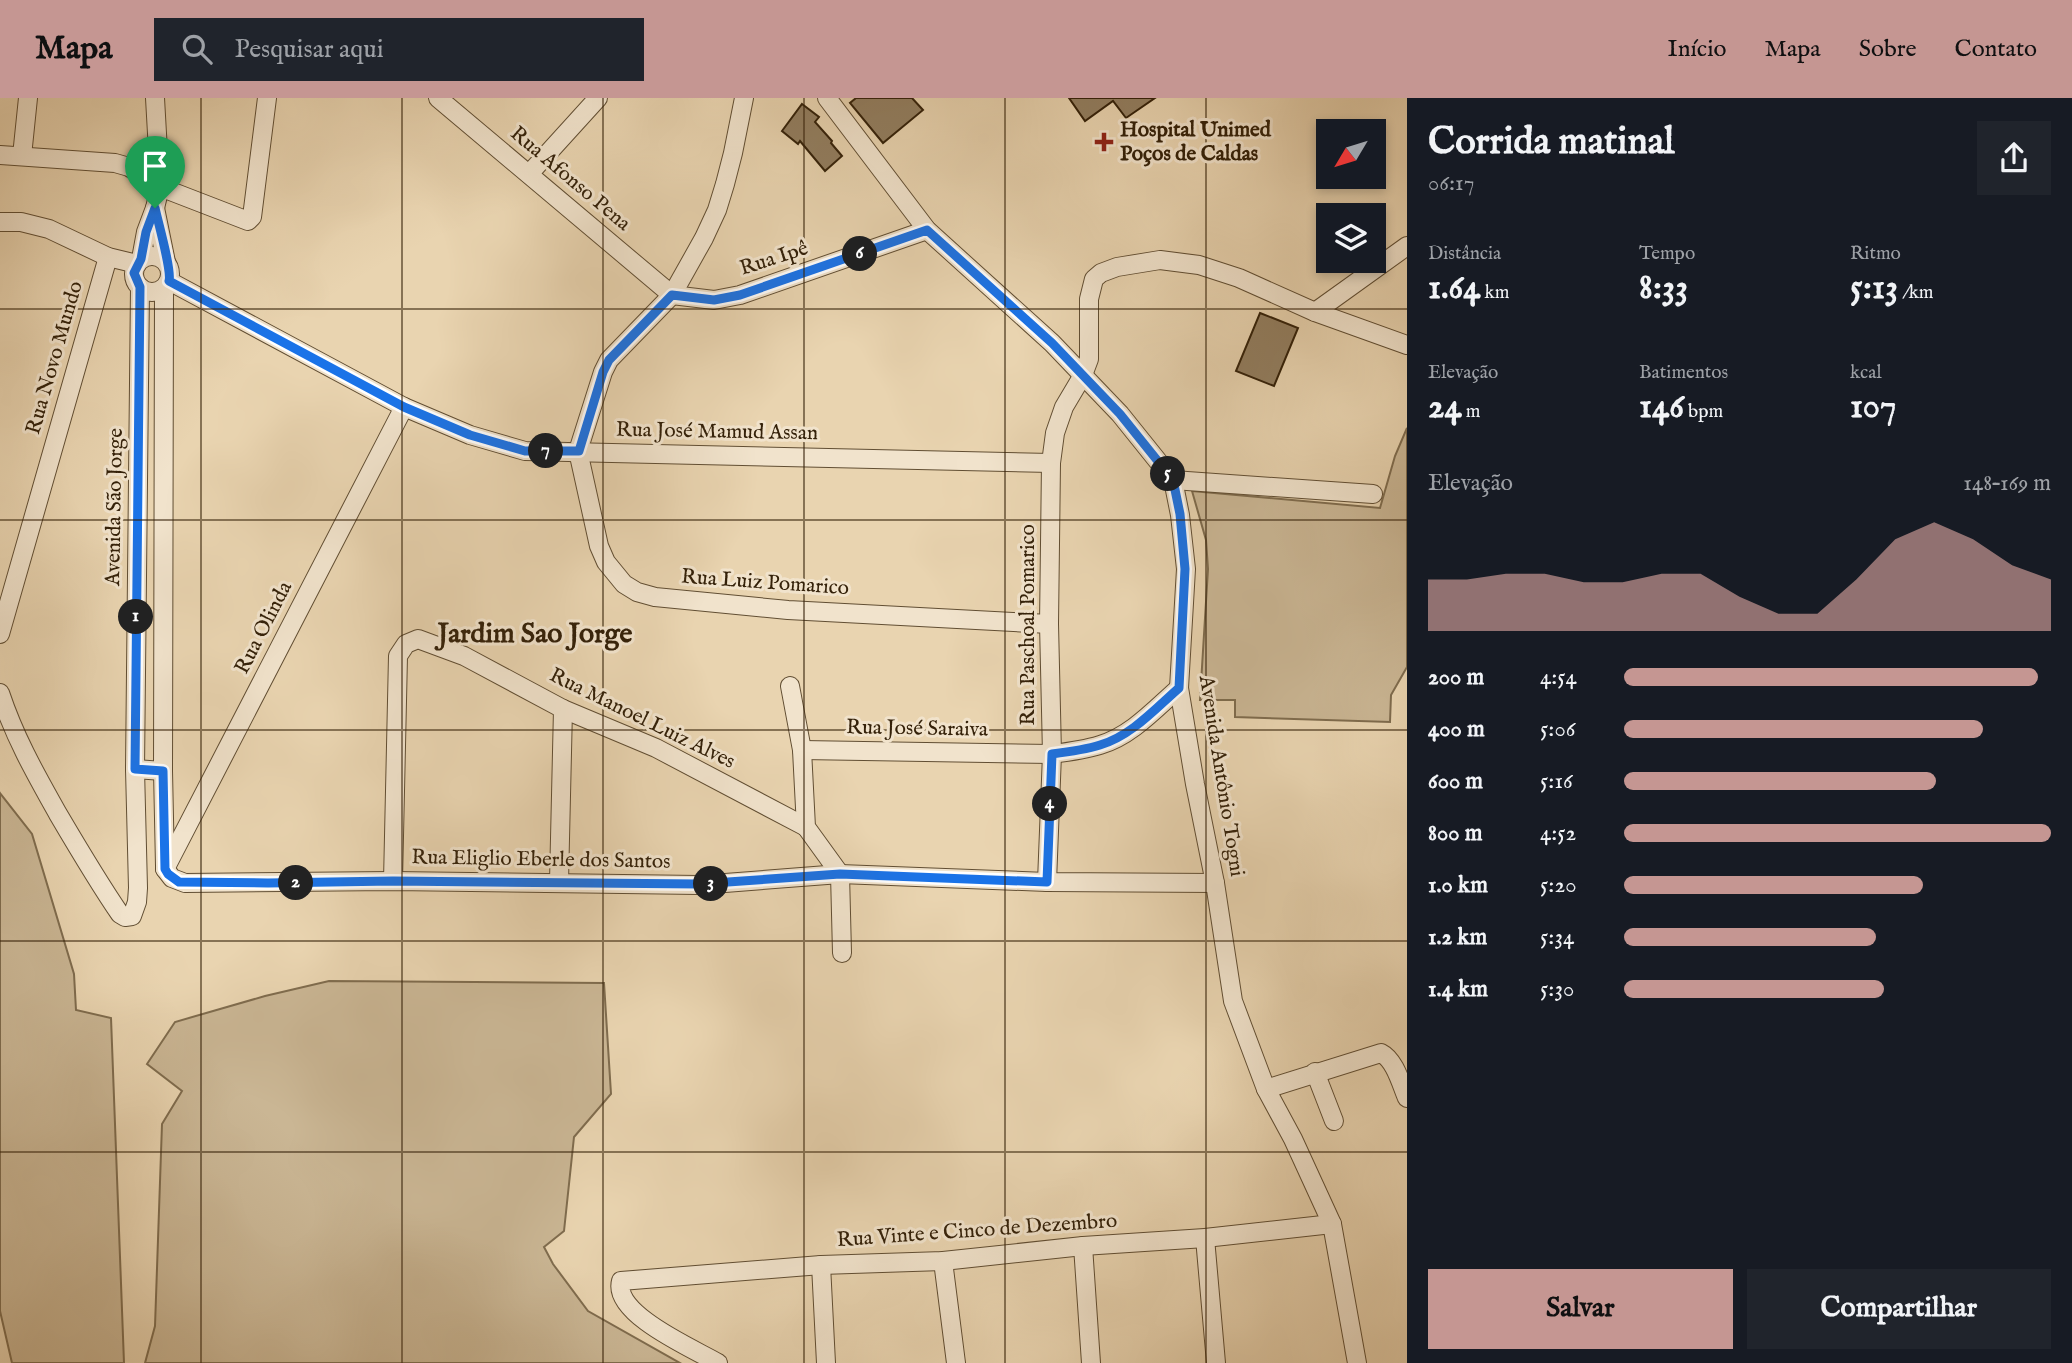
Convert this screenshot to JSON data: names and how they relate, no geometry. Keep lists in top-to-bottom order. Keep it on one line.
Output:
{"streets":{"street":["Rua Afonso Pena","Rua Ipê","Rua Novo Mundo","Rua José Mamud Assan","Avenida São Jorge","Rua Luiz Pomarico","Rua Paschoal Pomarico","Rua Olinda","Rua Manoel Luiz Alves","Rua José Saraiva","Avenida Antônio Togni","Rua Eliglio Eberle dos Santos","Rua Vinte e Cinco de Dezembro"]},"crossings":[["Rua Afonso Pena","Rua Ipê"],["Rua Ipê","Avenida Antônio Togni"],["Rua José Mamud Assan","Avenida São Jorge"],["Rua José Mamud Assan","Rua Luiz Pomarico"],["Rua José Mamud Assan","Rua Paschoal Pomarico"],["Rua José Mamud Assan","Rua Olinda"],["Rua Luiz Pomarico","Rua Paschoal Pomarico"],["Rua Paschoal Pomarico","Rua José Saraiva"],["Rua Paschoal Pomarico","Avenida Antônio Togni"],["Rua Paschoal Pomarico","Rua Eliglio Eberle dos Santos"],["Rua Olinda","Rua Eliglio Eberle dos Santos"],["Rua Manoel Luiz Alves","Rua Eliglio Eberle dos Santos"],["Rua José Saraiva","Avenida Antônio Togni"],["Avenida Antônio Togni","Rua Eliglio Eberle dos Santos"],["Avenida Antônio Togni","Rua Vinte e Cinco de Dezembro"]],"districts":["Jardim Sao Jorge"],"places":{"health":["Hospital Unimed Poços de Caldas"]},"north":"bottom left","page":{"header":"Mapa","search":"Pesquisar aqui","nav":["Início","Mapa","Sobre","Contato"],"heading":["Corrida matinal","06:17"],"stats":[["Distância","1.64 km"],["Tempo","8:33"],["Ritmo","5:13 /km"],["Elevação","24 m"],["Batimentos","146 bpm"],["kcal","107"]],"pins":["6","7","5","1","4","2","3"],"chart":["Elevação","148–169 m"],"list":[{"name":"200 m","note":"4:54"},{"name":"400 m","note":"5:06"},{"name":"600 m","note":"5:16"},{"name":"800 m","note":"4:52"},{"name":"1.0 km","note":"5:20"},{"name":"1.2 km","note":"5:34"},{"name":"1.4 km","note":"5:30"}],"buttons":["Salvar","Compartilhar"]}}
